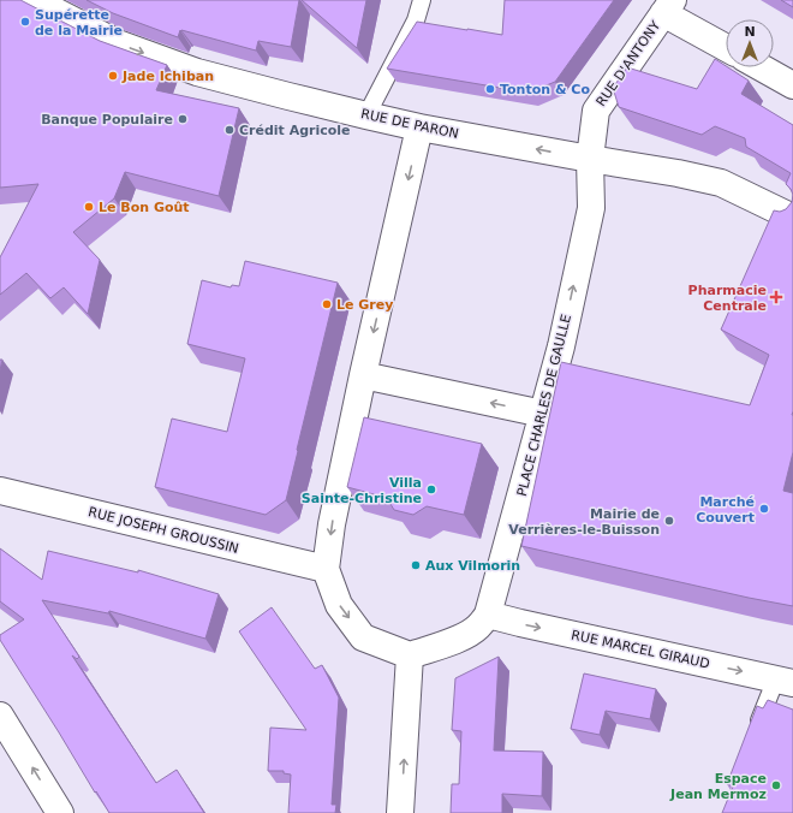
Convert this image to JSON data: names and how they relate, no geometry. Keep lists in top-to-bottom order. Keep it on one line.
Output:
{"streets":{"street":["RUE D'ANTONY","RUE DE PARON","PLACE CHARLES DE GAULLE","RUE JOSEPH GROUSSIN","RUE MARCEL GIRAUD"]},"crossings":[["RUE D'ANTONY","RUE DE PARON"],["RUE D'ANTONY","PLACE CHARLES DE GAULLE"],["RUE DE PARON","PLACE CHARLES DE GAULLE"],["PLACE CHARLES DE GAULLE","RUE MARCEL GIRAUD"]],"one_way":["RUE MARCEL GIRAUD"],"places":{"other":["Supérette de la Mairie","Jade Ichiban","Tonton & Co","Banque Populaire","Crédit Agricole","Le Bon Goût","Le Grey","Villa Sainte-Christine","Marché Couvert","Mairie de Verrières-le-Buisson","Aux Vilmorin","Espace Jean Mermoz"],"health":["Pharmacie Centrale"]},"north":"top"}
